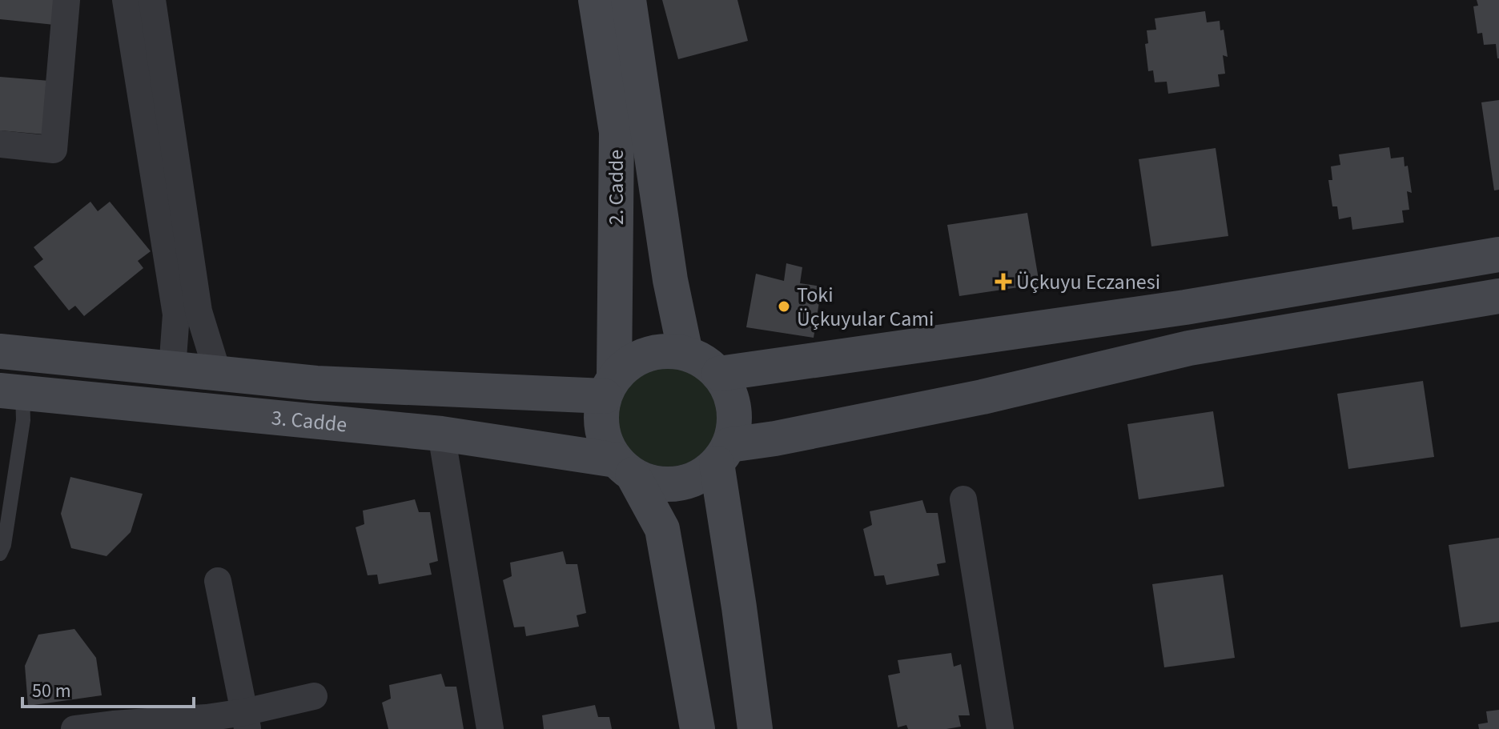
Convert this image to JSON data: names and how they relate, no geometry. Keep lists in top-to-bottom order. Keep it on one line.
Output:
{"streets":{"main road":["2. Cadde","3. Cadde"]},"crossings":[["2. Cadde","3. Cadde"]],"places":{"health":["Üçkuyu Eczanesi"],"other":["Toki Üçkuyular Cami"]},"scale_bar":"50 m"}
